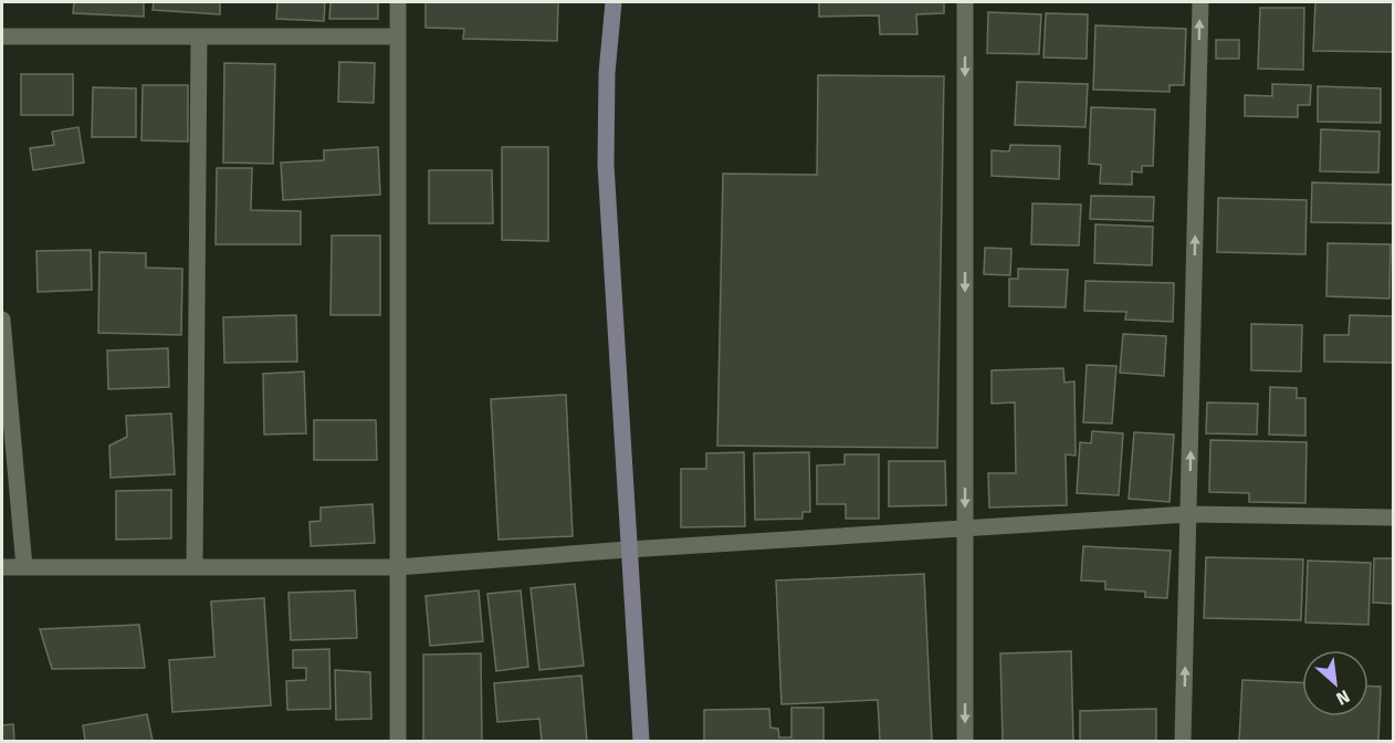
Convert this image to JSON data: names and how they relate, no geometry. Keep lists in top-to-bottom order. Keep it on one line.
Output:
{"north":"bottom right"}
